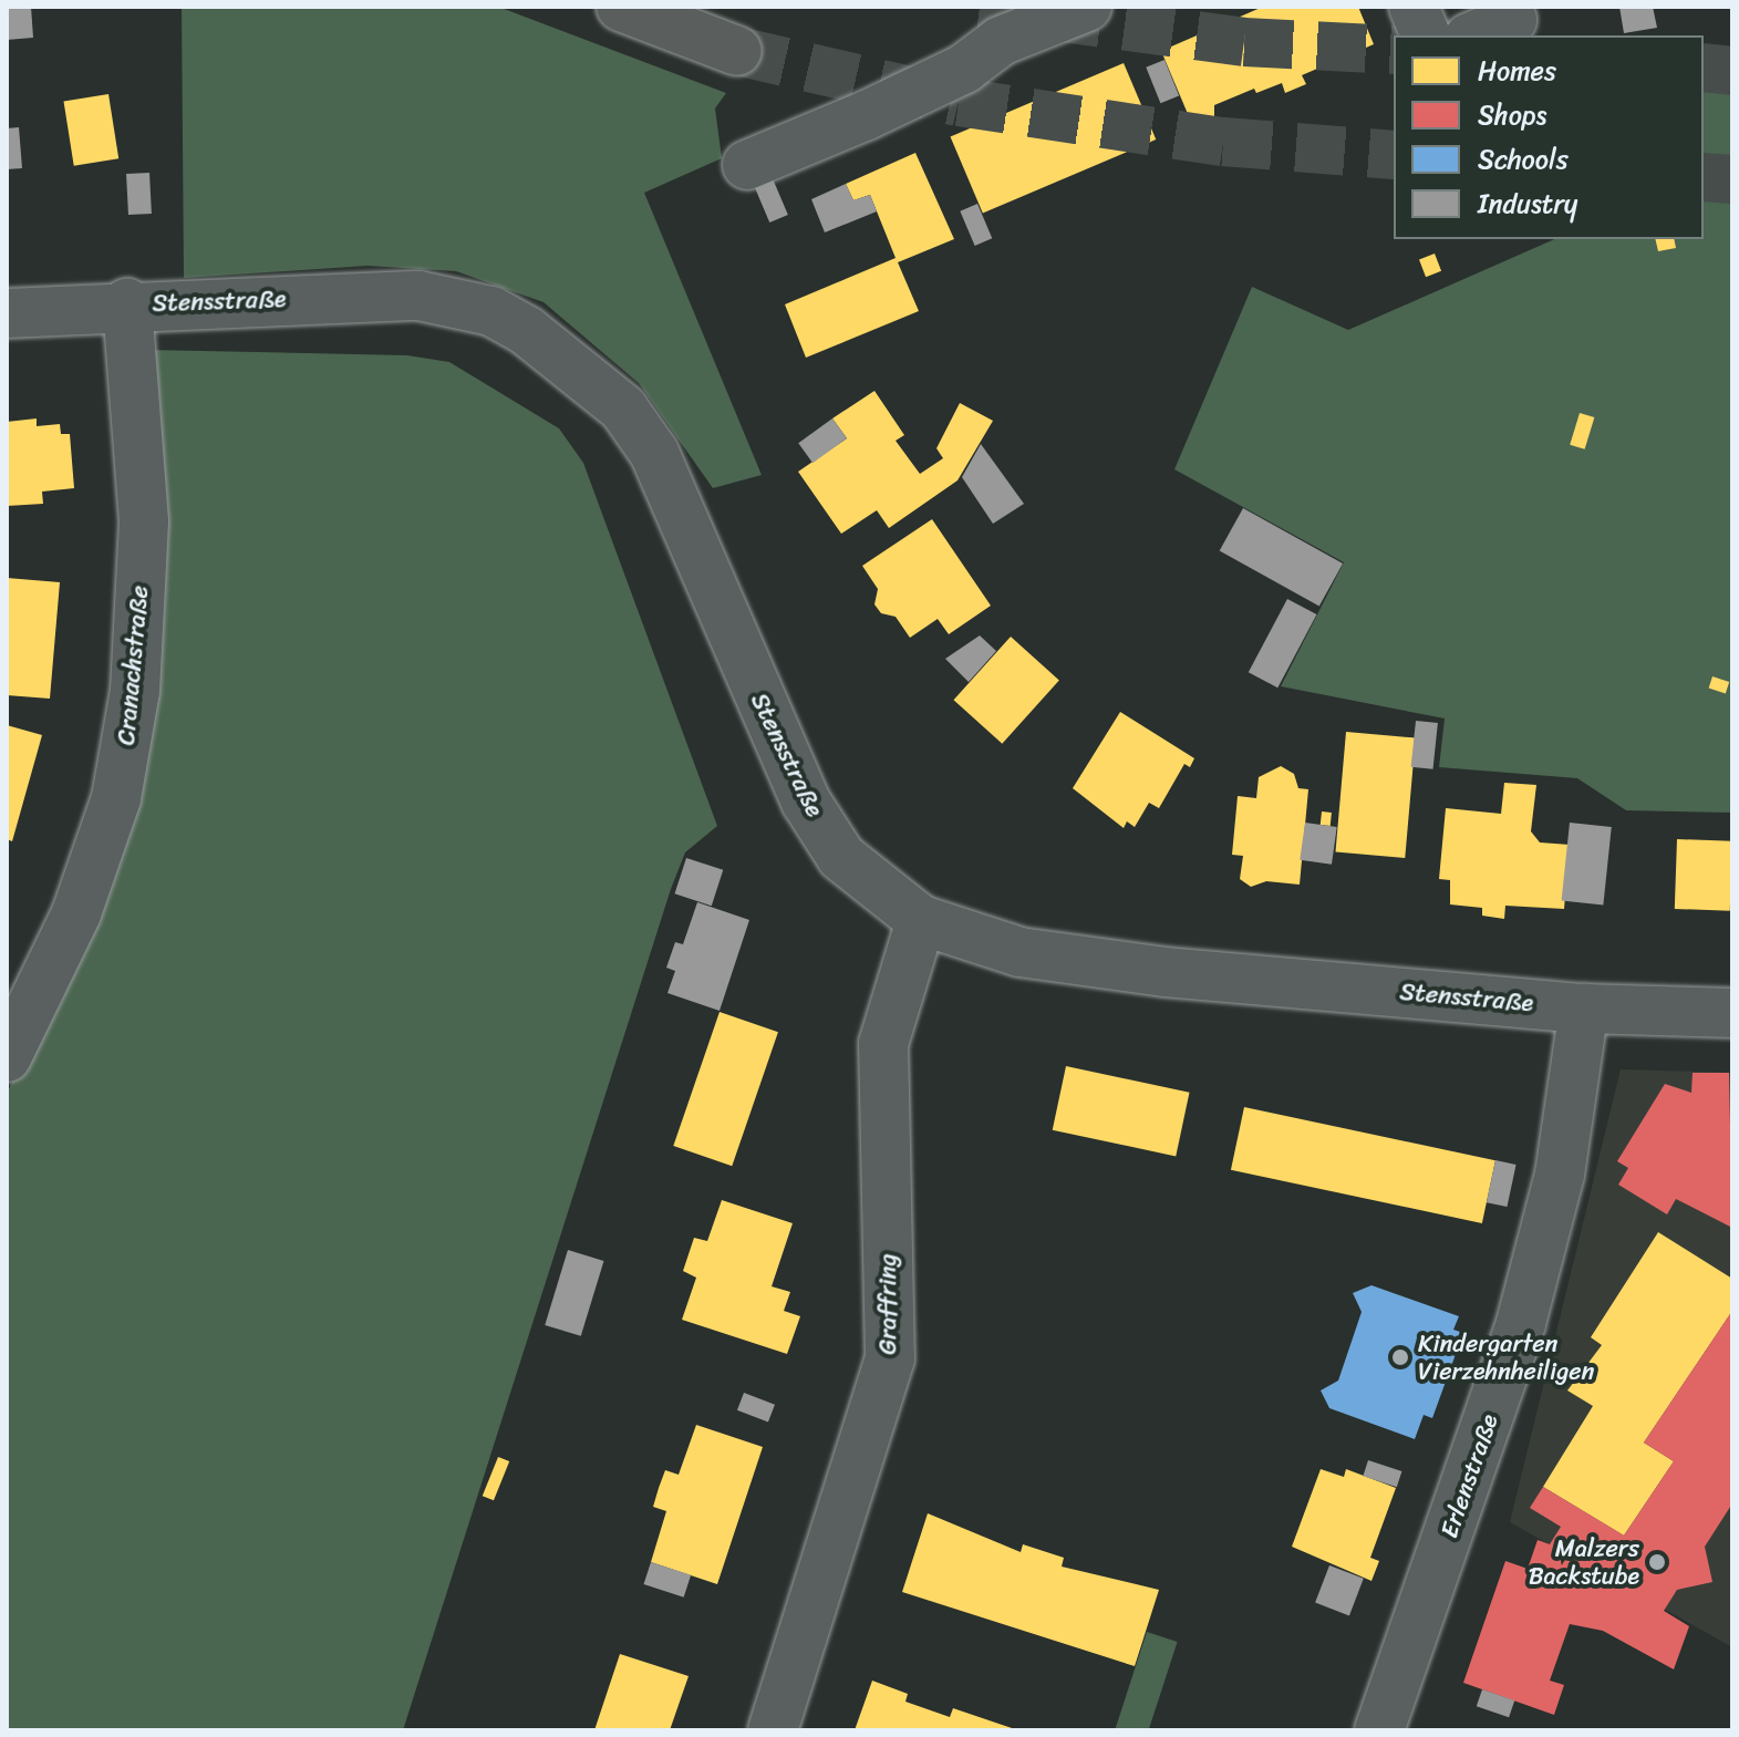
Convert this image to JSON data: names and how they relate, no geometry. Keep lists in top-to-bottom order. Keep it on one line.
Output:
{"streets":{"street":["Stensstraße","Cranachstraße","Graffring","Erlenstraße"]},"crossings":[["Stensstraße","Cranachstraße"],["Stensstraße","Graffring"],["Stensstraße","Erlenstraße"]],"places":["Kindergarten Vierzehnheiligen","Malzers Backstube"],"legend":["Homes","Shops","Schools","Industry"]}
